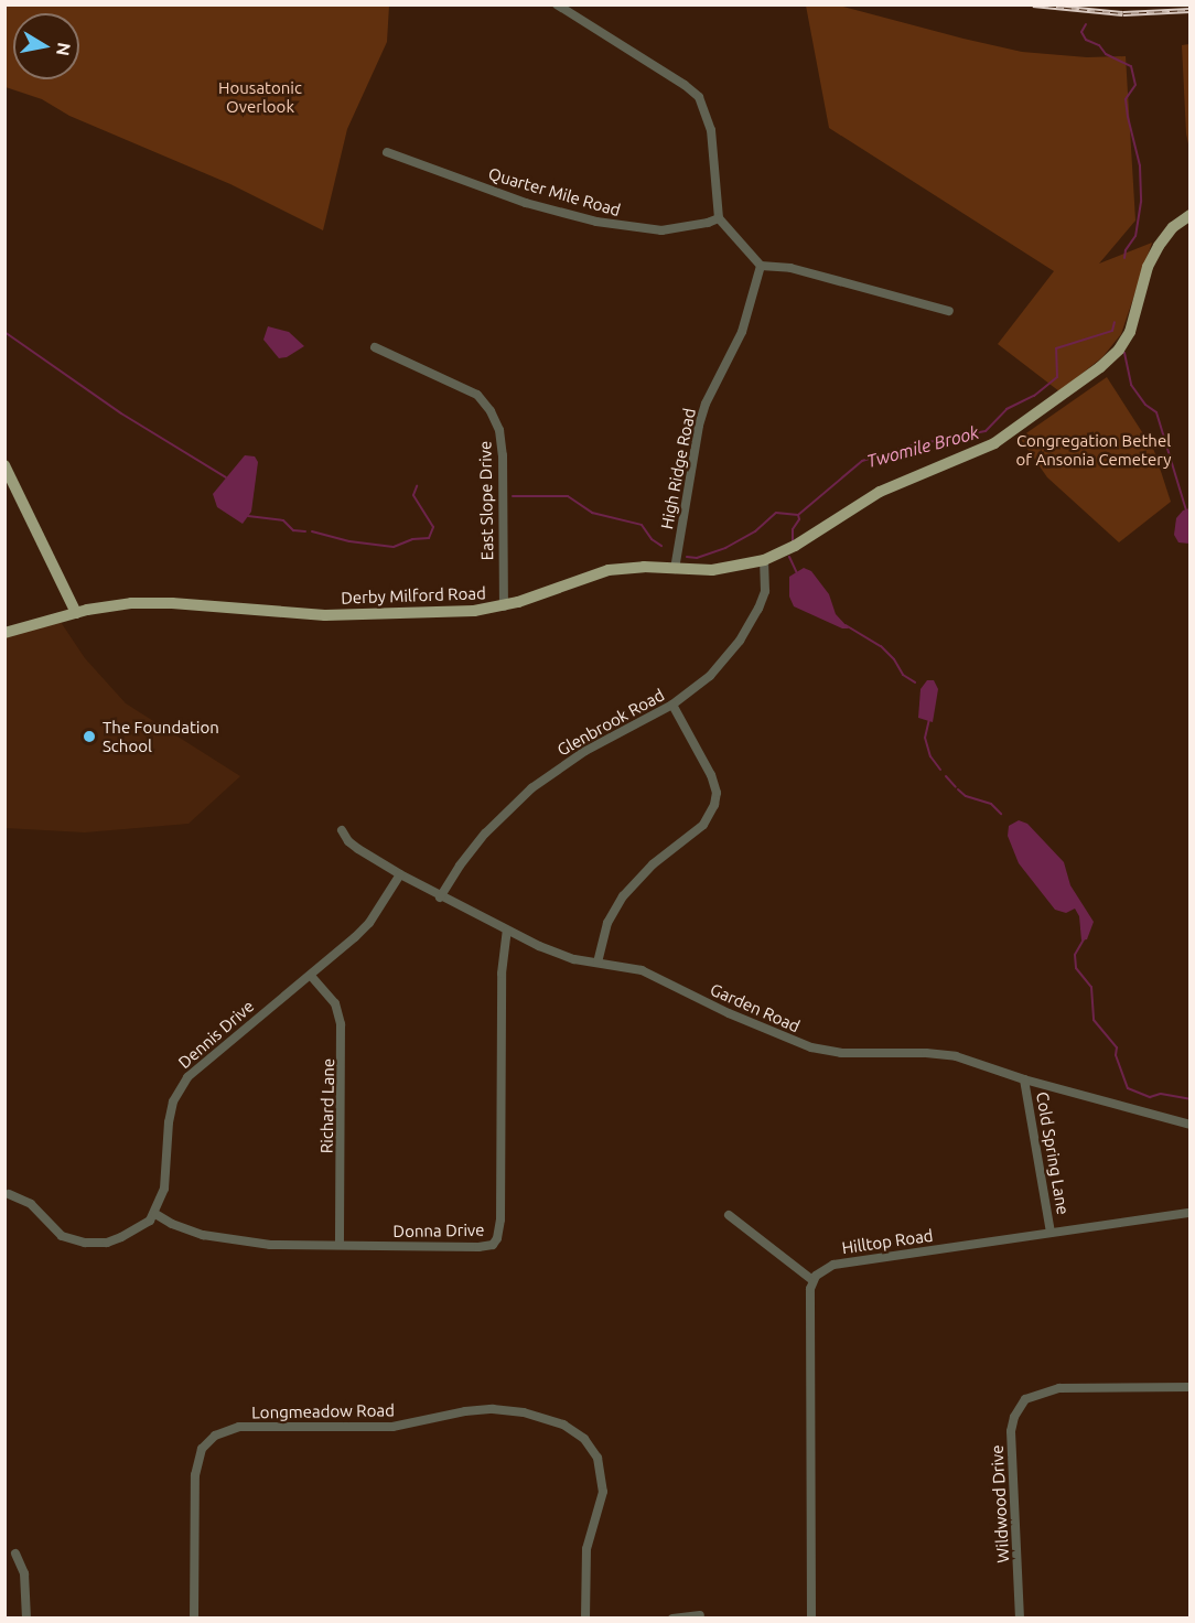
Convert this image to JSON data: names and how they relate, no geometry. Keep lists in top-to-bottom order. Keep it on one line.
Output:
{"streets":{"main road":["Derby Milford Road"],"street":["Quarter Mile Road","High Ridge Road","East Slope Drive","Glenbrook Road","Garden Road","Dennis Drive","Richard Lane","Cold Spring Lane","Donna Drive","Hilltop Road","Longmeadow Road","Wildwood Drive"]},"crossings":[["High Ridge Road","Derby Milford Road"],["East Slope Drive","Derby Milford Road"],["Derby Milford Road","Glenbrook Road"],["Glenbrook Road","Garden Road"],["Garden Road","Dennis Drive"],["Garden Road","Cold Spring Lane"],["Garden Road","Donna Drive"],["Dennis Drive","Richard Lane"],["Dennis Drive","Donna Drive"],["Richard Lane","Donna Drive"],["Cold Spring Lane","Hilltop Road"]],"water":["Twomile Brook"],"parks":["Housatonic Overlook","Congregation Bethel of Ansonia Cemetery"],"places":["The Foundation School"],"north":"right"}
